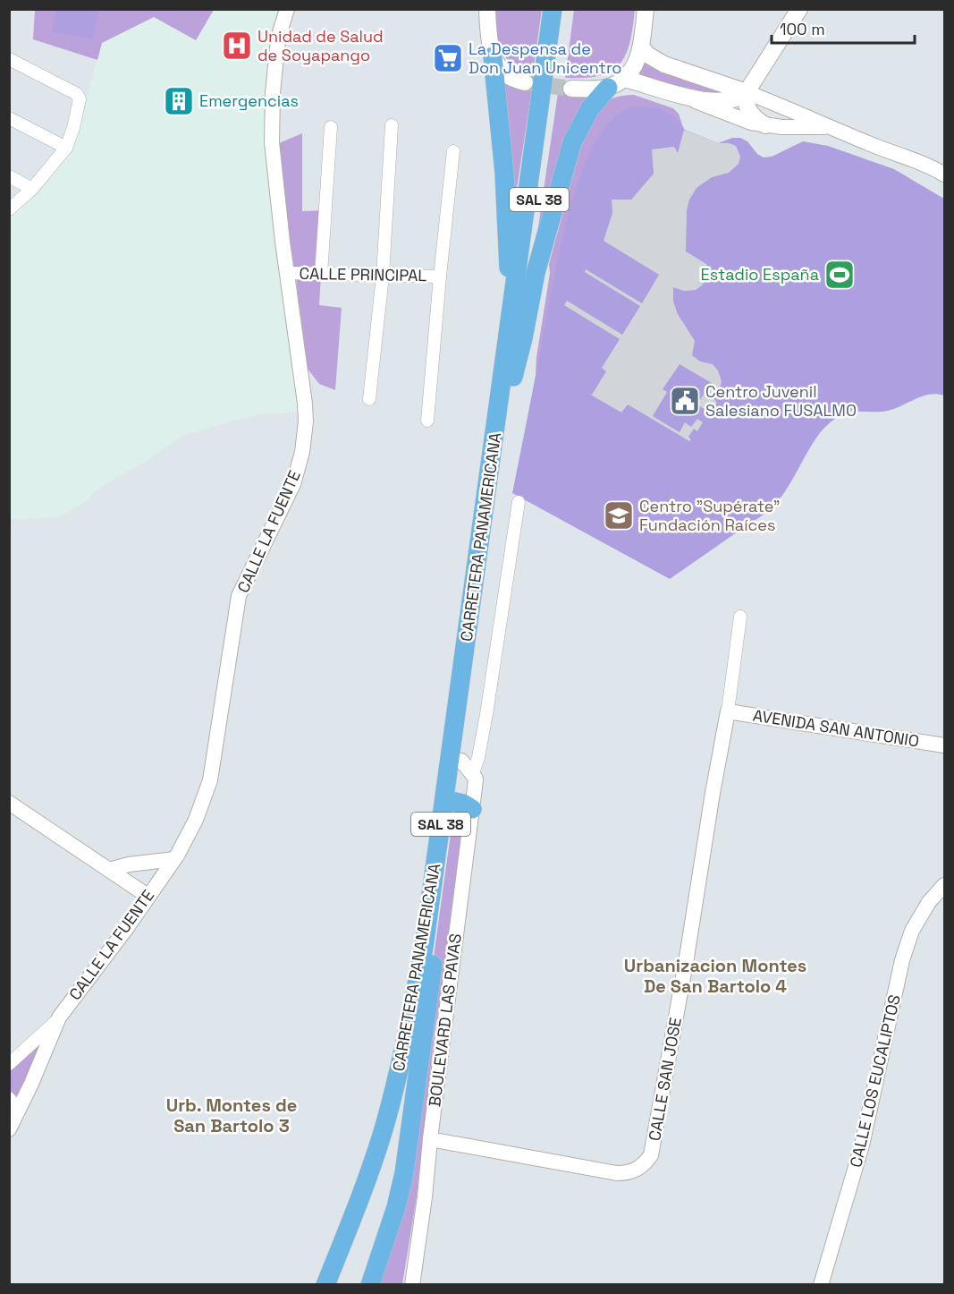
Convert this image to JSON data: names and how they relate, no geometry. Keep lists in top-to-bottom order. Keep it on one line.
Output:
{"streets":{"highway":["SAL 38","CARRETERA PANAMERICANA"],"street":["CALLE PRINCIPAL","CALLE LA FUENTE","AVENIDA SAN ANTONIO","BOULEVARD LAS PAVAS","CALLE SAN JOSE","CALLE LOS EUCALIPTOS"]},"crossings":[["SAL 38","CARRETERA PANAMERICANA"],["CALLE PRINCIPAL","CALLE LA FUENTE"],["CARRETERA PANAMERICANA","BOULEVARD LAS PAVAS"],["AVENIDA SAN ANTONIO","CALLE SAN JOSE"],["BOULEVARD LAS PAVAS","CALLE SAN JOSE"]],"districts":["Urbanizacion Montes De San Bartolo 4","Urb. Montes de San Bartolo 3"],"places":{"hospital":["Unidad de Salud de Soyapango"],"supermarket":["La Despensa de Don Juan Unicentro"],"building":["Emergencias"],"sports":["Estadio España"],"public building":["Centro Juvenil Salesiano FUSALMO"],"school or university":["Centro \"Supérate\" Fundación Raíces"]},"scale_bar":"100 m"}
